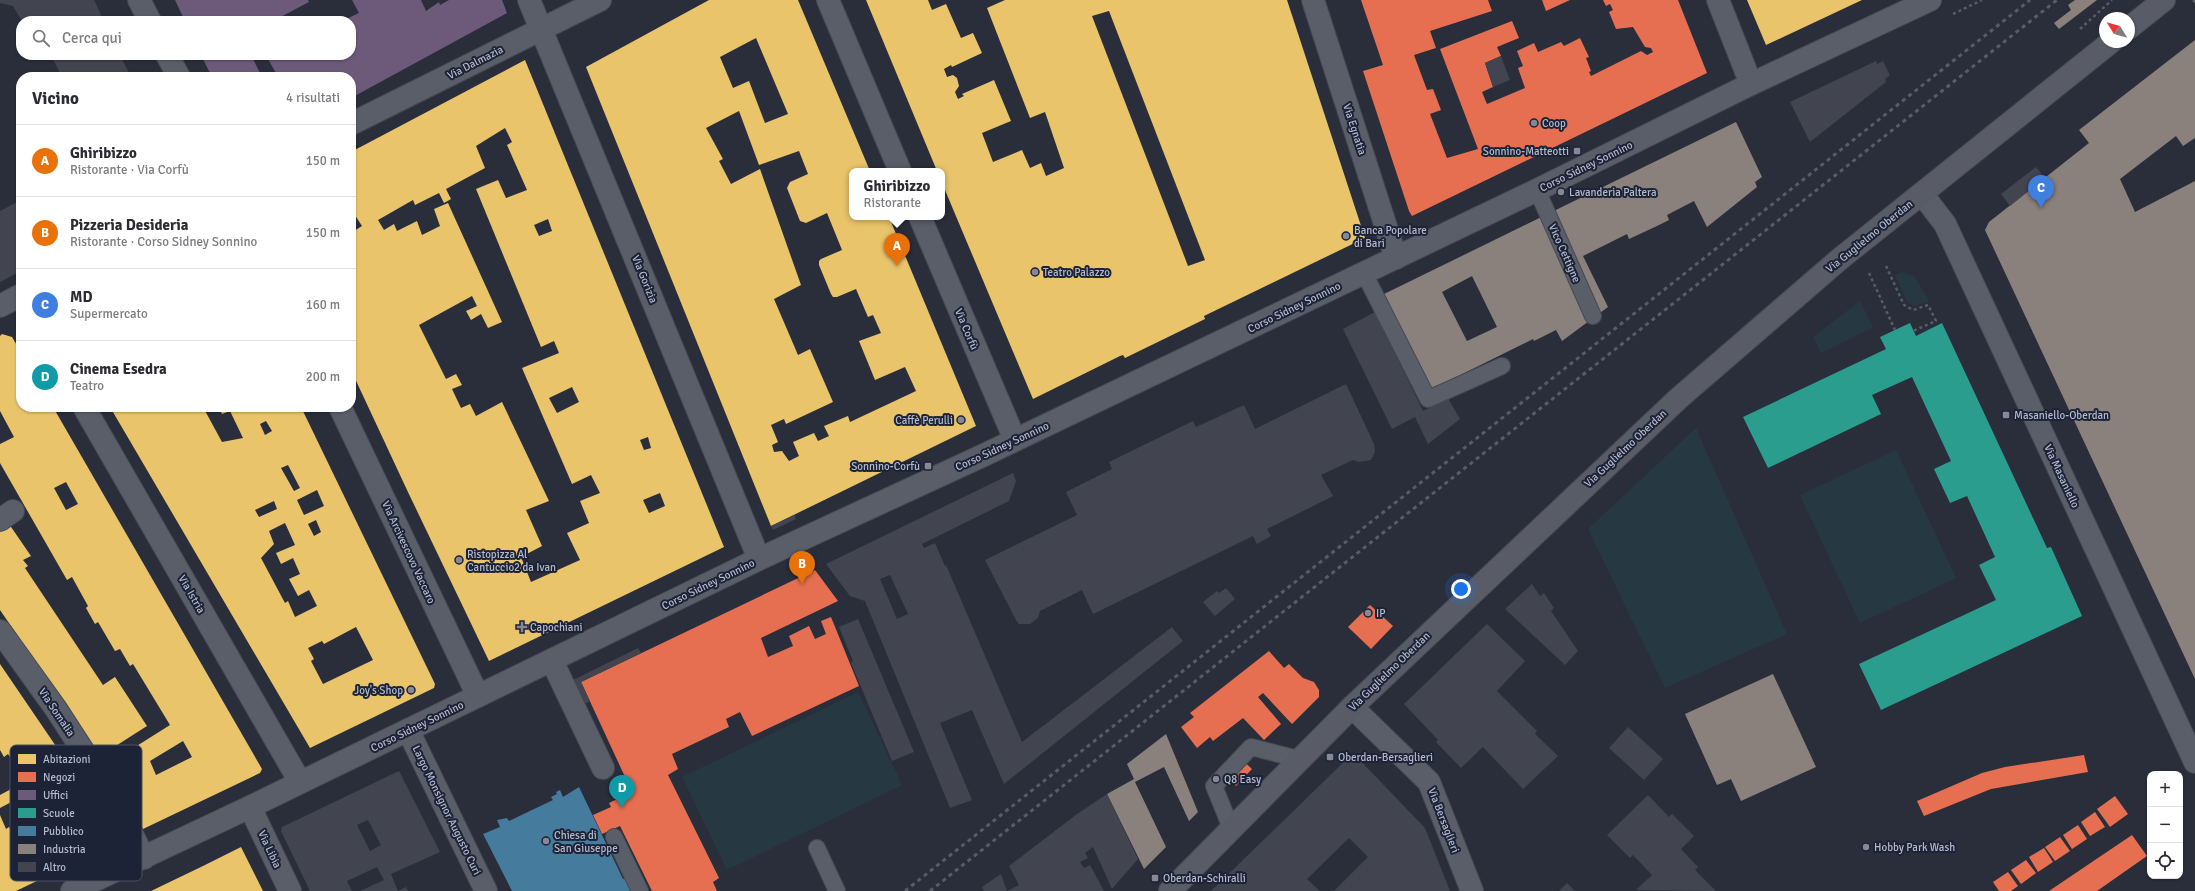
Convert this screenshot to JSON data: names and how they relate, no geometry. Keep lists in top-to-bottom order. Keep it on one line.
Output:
{"streets":{"main road":["Via Guglielmo Oberdan"],"street":["Via Dalmazia","Via Egnatia","Corso Sidney Sonnino","Via Gorizia","Via Corfù","Via Masaniello","Via Arcivescovo Vaccaro","Via Istria","Via Somalia","Largo Monsignor Augusto Curi","Via Bersaglieri","Via Libia"],"lane":["Vico Cettigne"]},"crossings":[["Via Dalmazia","Via Gorizia"],["Via Egnatia","Corso Sidney Sonnino"],["Corso Sidney Sonnino","Vico Cettigne"],["Corso Sidney Sonnino","Via Gorizia"],["Corso Sidney Sonnino","Via Corfù"],["Corso Sidney Sonnino","Via Arcivescovo Vaccaro"],["Corso Sidney Sonnino","Via Istria"],["Corso Sidney Sonnino","Via Somalia"],["Corso Sidney Sonnino","Largo Monsignor Augusto Curi"],["Corso Sidney Sonnino","Via Libia"],["Via Guglielmo Oberdan","Via Masaniello"],["Via Guglielmo Oberdan","Via Bersaglieri"]],"places":{"other":["Coop","Lavanderia Paltera","Banca Popolare di Bari","Teatro Palazzo","Caffè Perulli","Ristopizza Al Cantuccio2 da Ivan","IP","Joy's Shop","Q8 Easy","Chiesa di San Giuseppe","Hobby Park Wash"],"transit":["Sonnino-Matteotti","Masaniello-Oberdan","Sonnino-Corfù","Oberdan-Bersaglieri","Oberdan-Schiralli"],"health":["Capochiani"]},"legend":["Abitazioni","Negozi","Uffici","Scuole","Pubblico","Industria","Altro"],"north":"top left","page":{"search":"Cerca qui","heading":["Vicino","4 risultati"],"list":[{"mark":"A","name":"Ghiribizzo","note":"Ristorante · Via Corfù","value":"150 m"},{"mark":"B","name":"Pizzeria Desideria","note":"Ristorante · Corso Sidney Sonnino","value":"150 m"},{"mark":"C","name":"MD","note":"Supermercato","value":"160 m"},{"mark":"D","name":"Cinema Esedra","note":"Teatro","value":"200 m"}],"popup":["Ghiribizzo","Ristorante"],"pins":["C","A","B","D"],"map_buttons":["+","−"]}}
